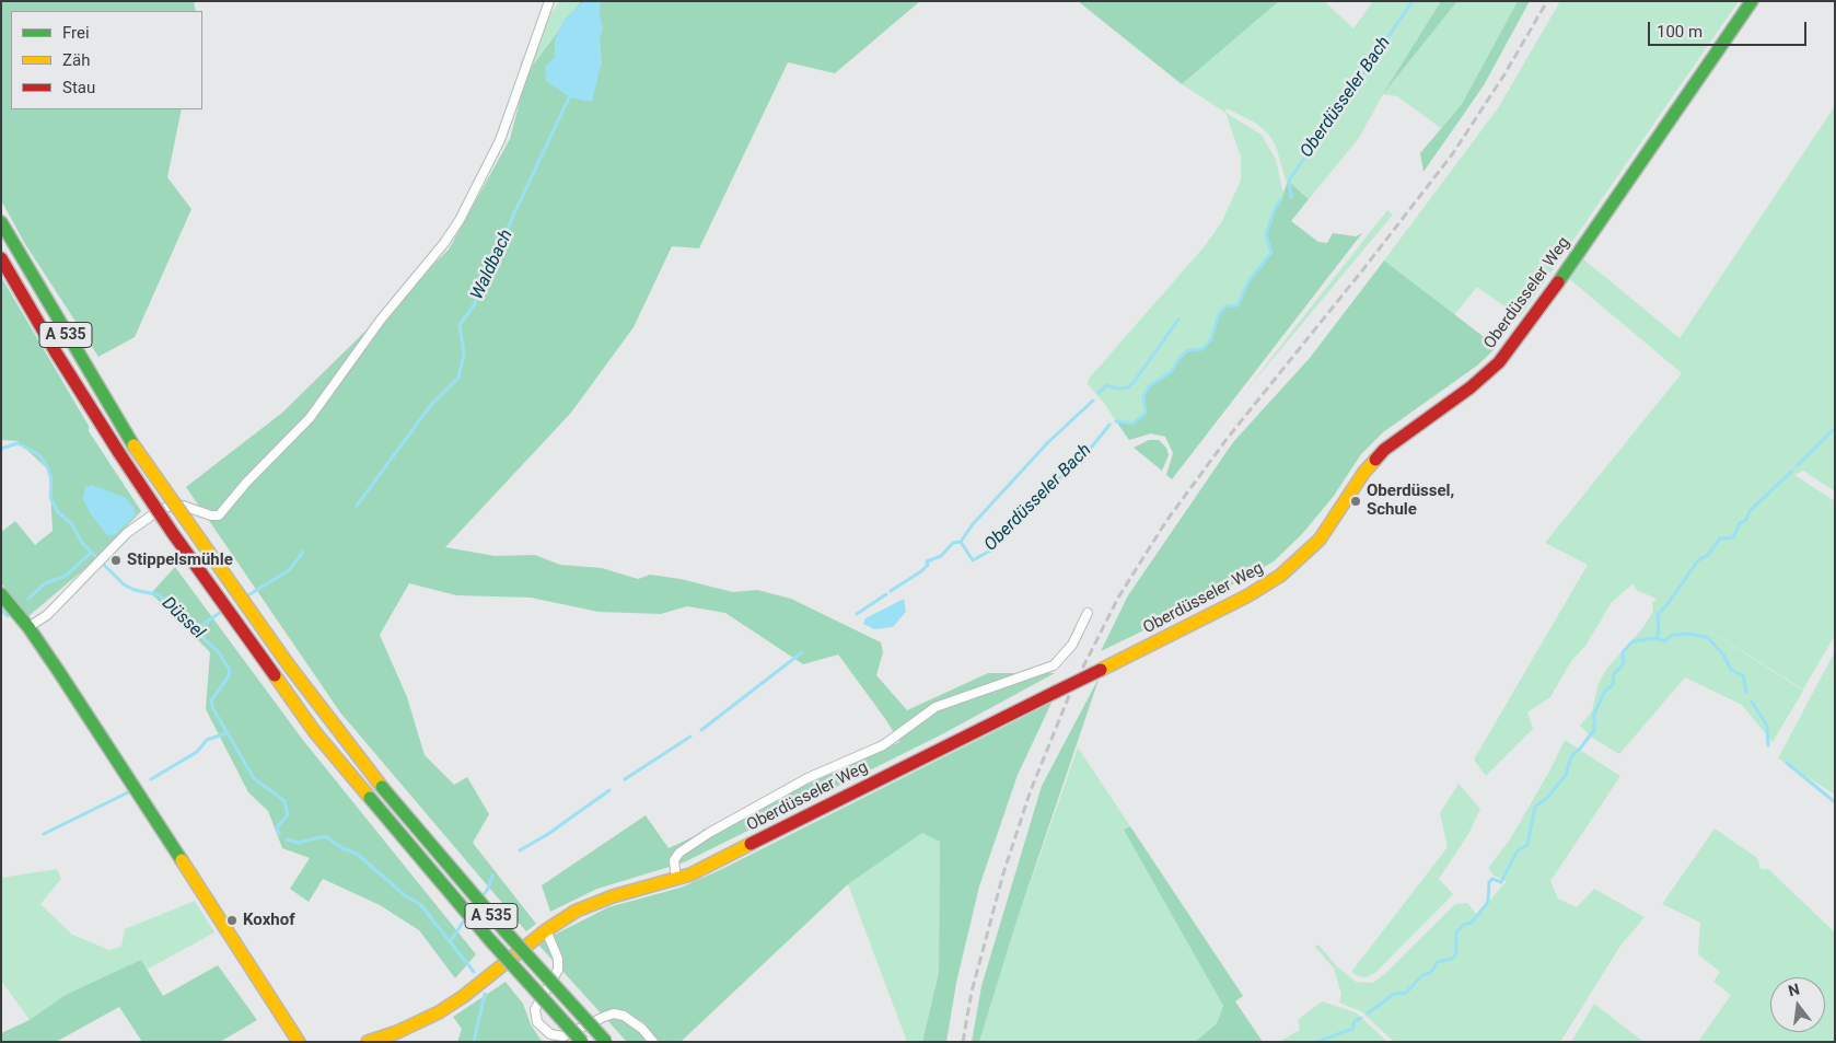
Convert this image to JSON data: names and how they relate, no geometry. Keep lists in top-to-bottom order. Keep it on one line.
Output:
{"streets":{"main road":["Oberdüsseler Weg","A 535"]},"water":["Oberdüsseler Bach","Waldbach","Düssel"],"places":["Oberdüssel, Schule","Stippelsmühle","Koxhof"],"legend":["Frei","Zäh","Stau"],"scale_bar":"100 m","north":"top"}
